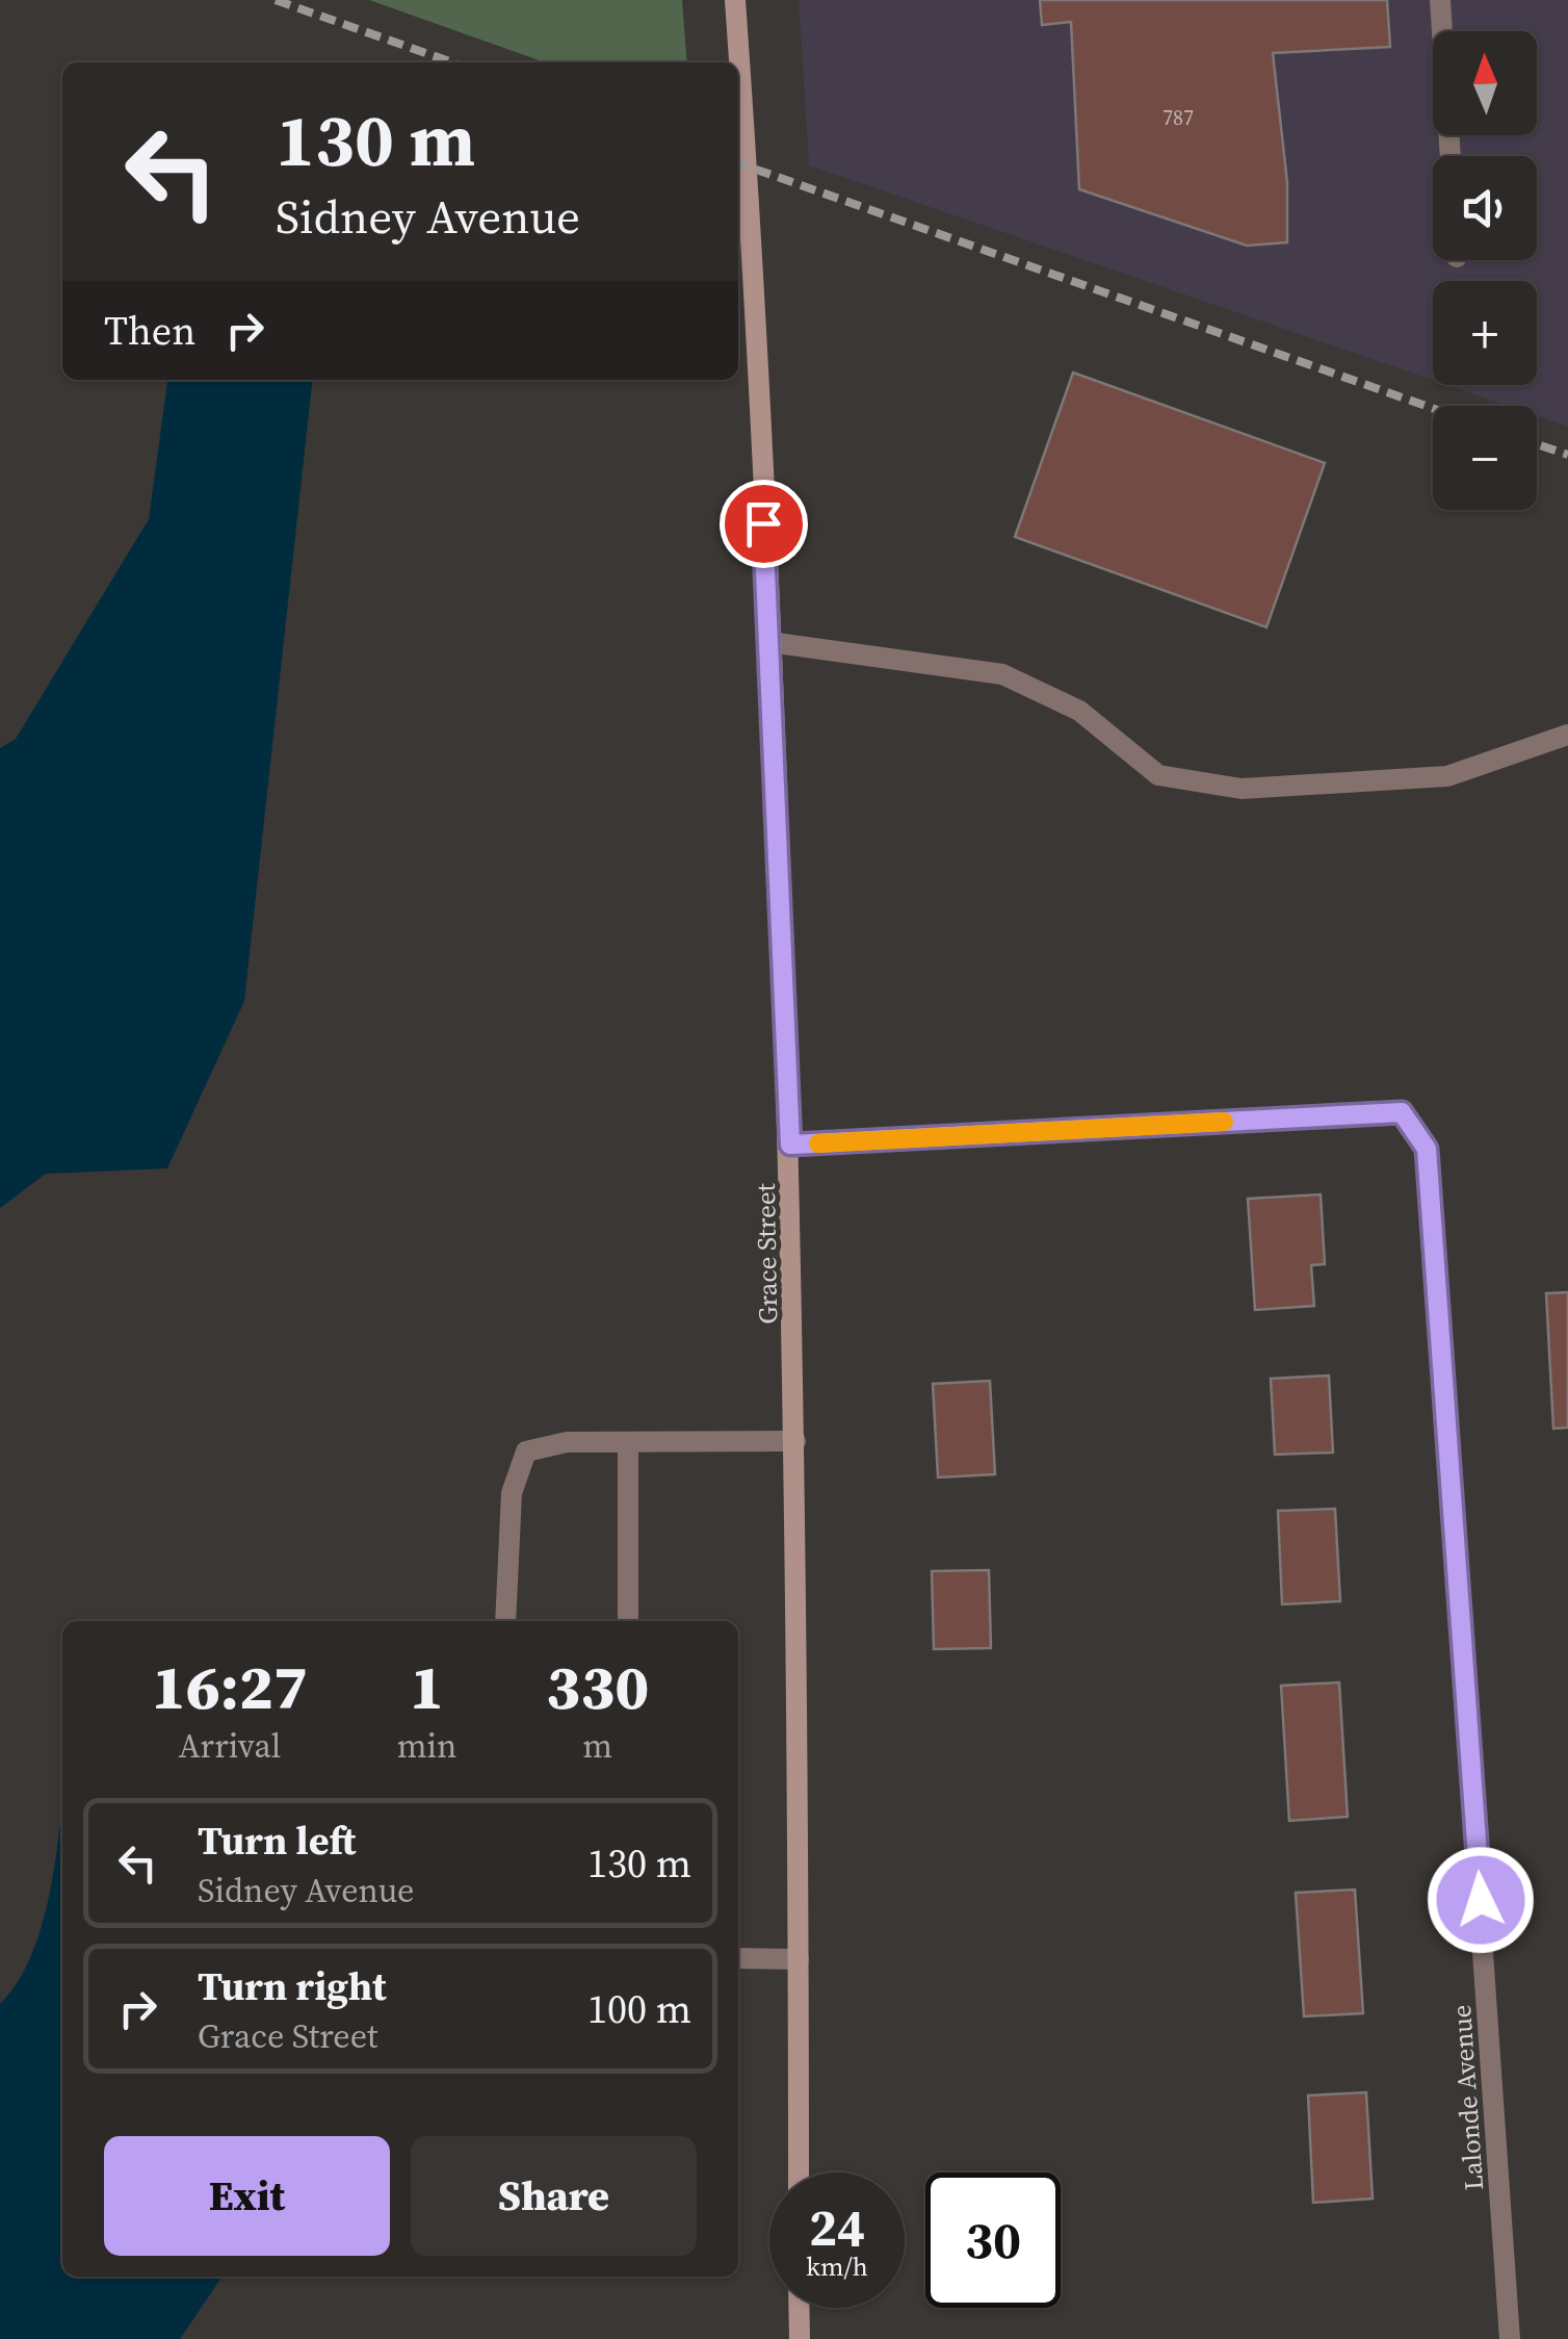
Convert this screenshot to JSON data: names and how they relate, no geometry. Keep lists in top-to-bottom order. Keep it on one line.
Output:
{"streets":{"street":["Grace Street","Lalonde Avenue"]},"crossings":[["Grace Street","Lalonde Avenue"]],"house_numbers":["787"],"north":"top","page":{"map_buttons":["+","−"],"turn":["130 m","Sidney Avenue"],"then":"Then","eta":["16:27","Arrival","1","min","330","m"],"list":[{"name":"Turn left","note":"Sidney Avenue","value":"130 m"},{"name":"Turn right","note":"Grace Street","value":"100 m"}],"buttons":["Exit","Share"],"speed":"24 km/h","limit":"30"}}
